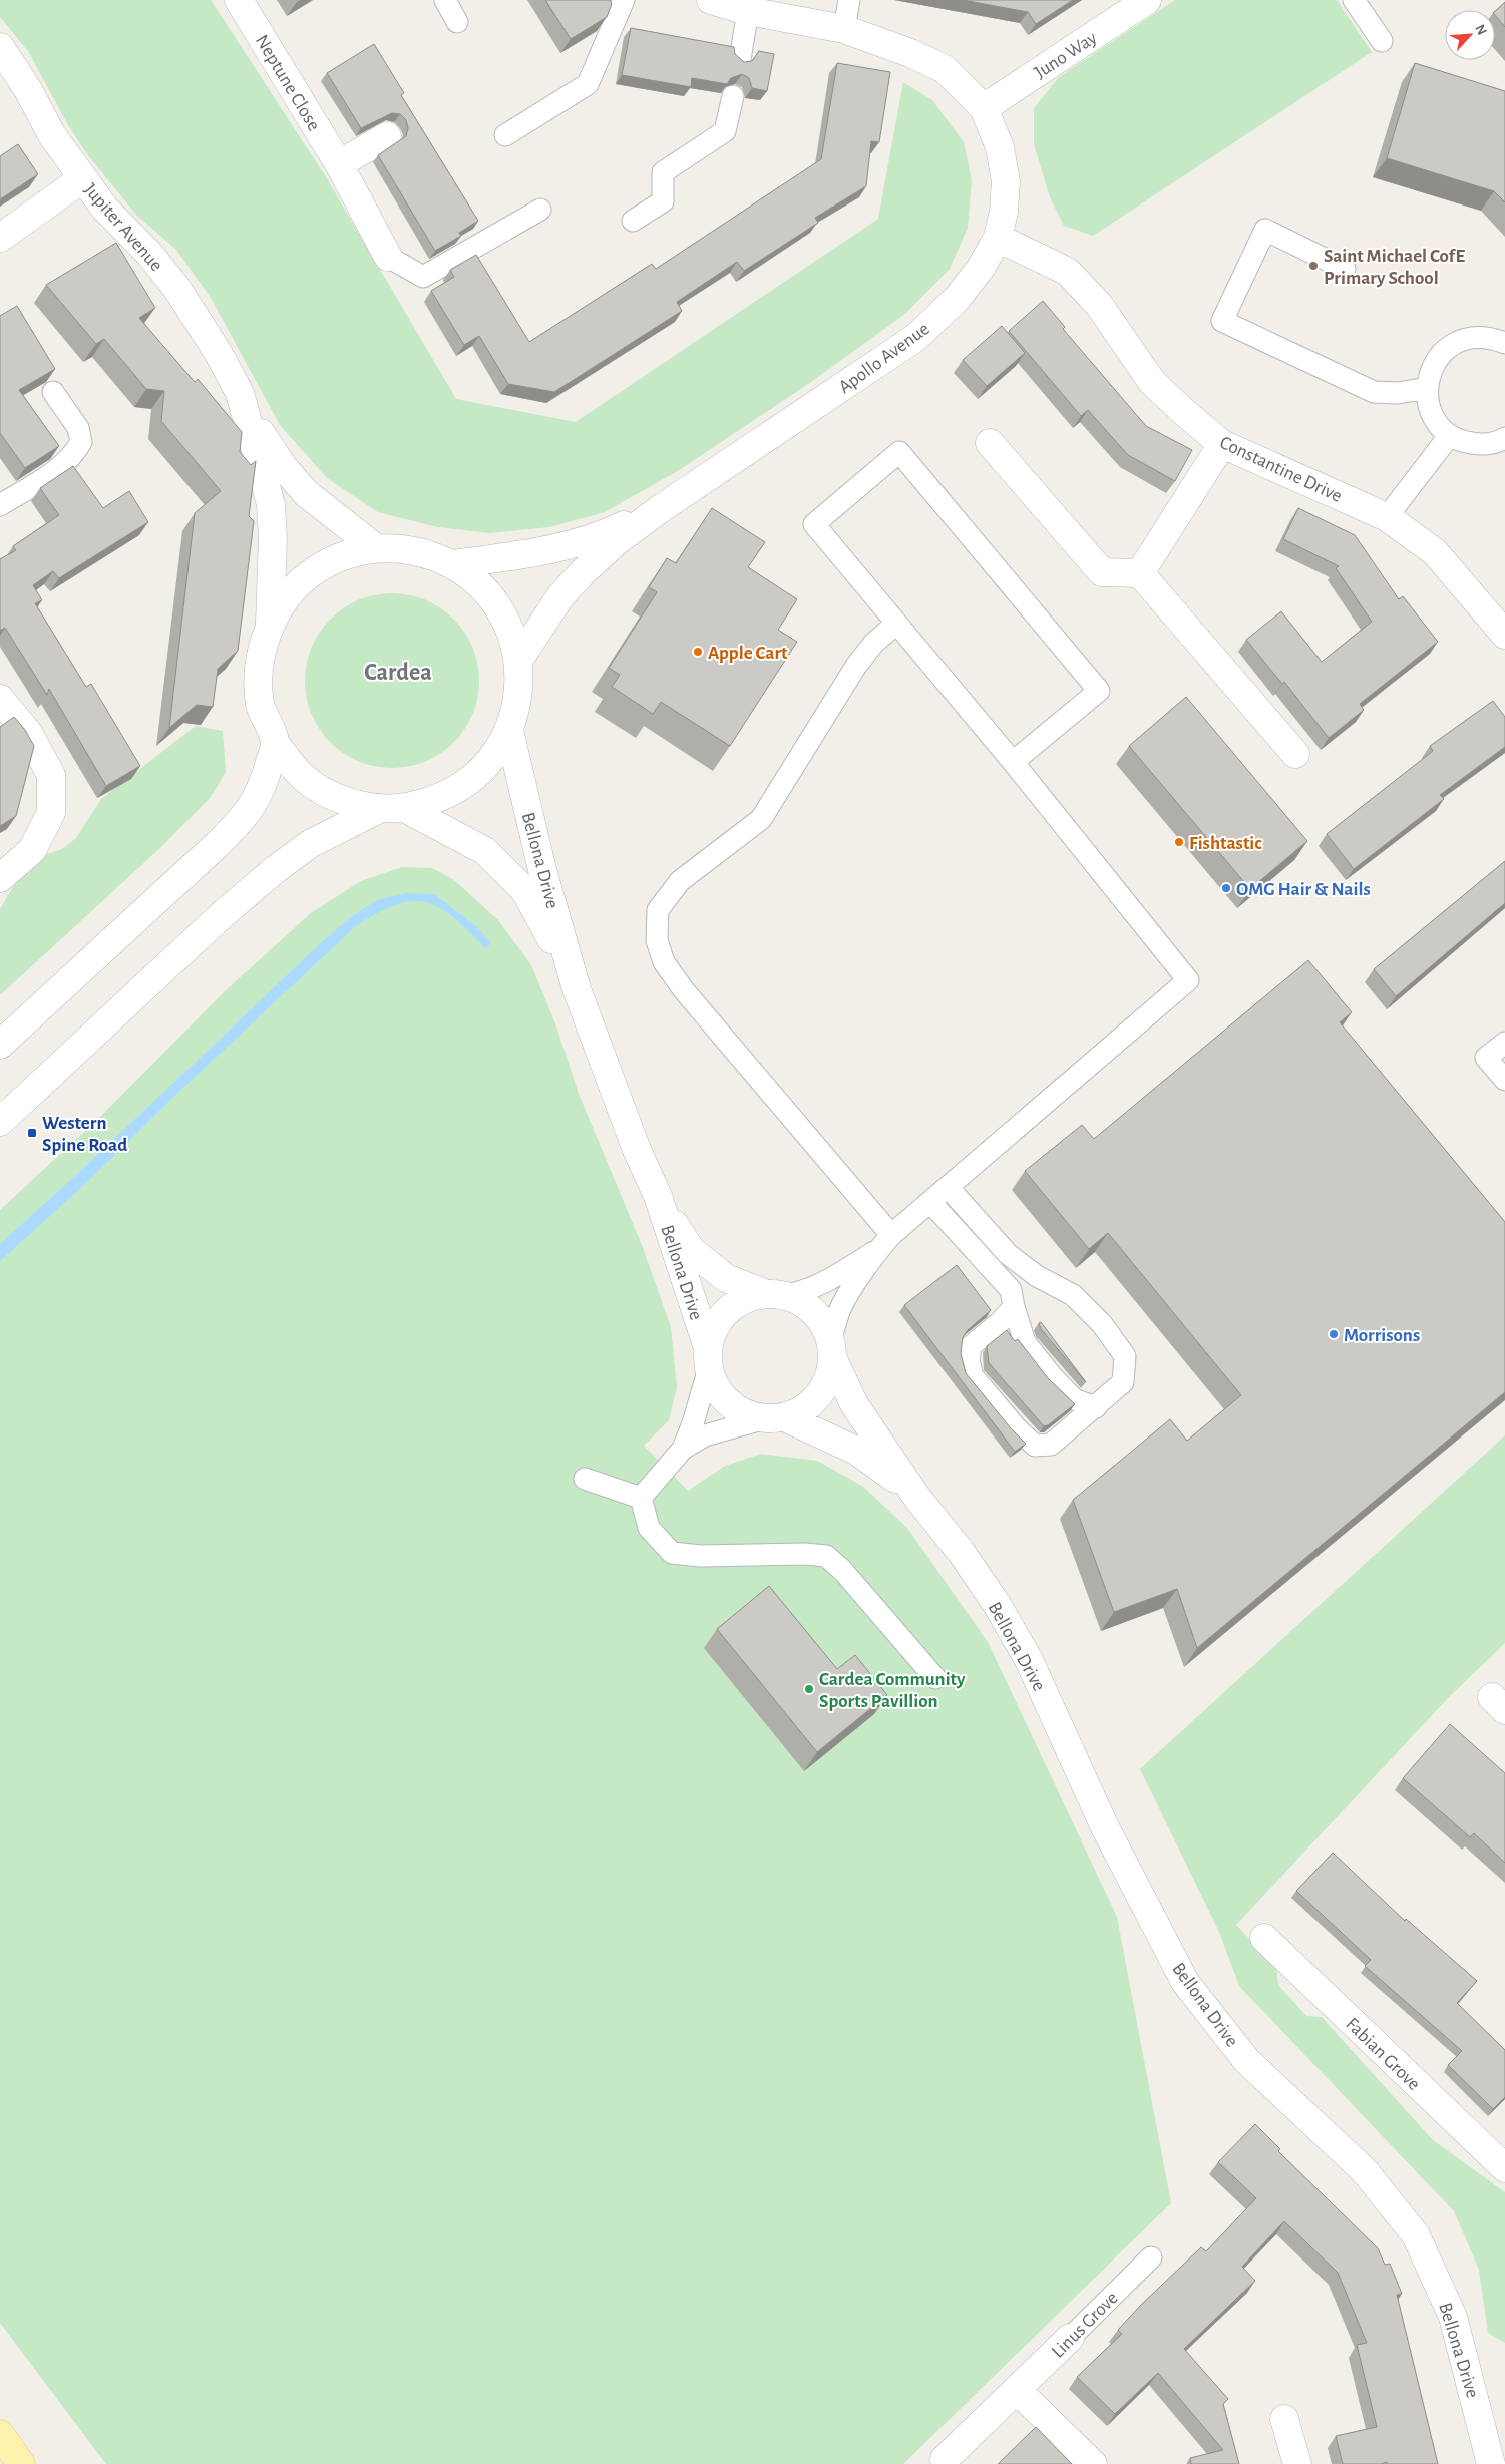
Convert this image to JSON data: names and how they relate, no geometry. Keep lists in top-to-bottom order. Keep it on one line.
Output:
{"streets":{"street":["Juno Way","Neptune Close","Jupiter Avenue","Apollo Avenue","Constantine Drive","Bellona Drive","Fabian Grove","Linus Grove"]},"crossings":[["Juno Way","Apollo Avenue"],["Apollo Avenue","Constantine Drive"]],"districts":["Cardea"],"places":{"other":["Saint Michael CofE Primary School","Apple Cart","Fishtastic","OMG Hair & Nails","Morrisons","Cardea Community Sports Pavillion"],"transit":["Western Spine Road"]},"north":"top right"}
